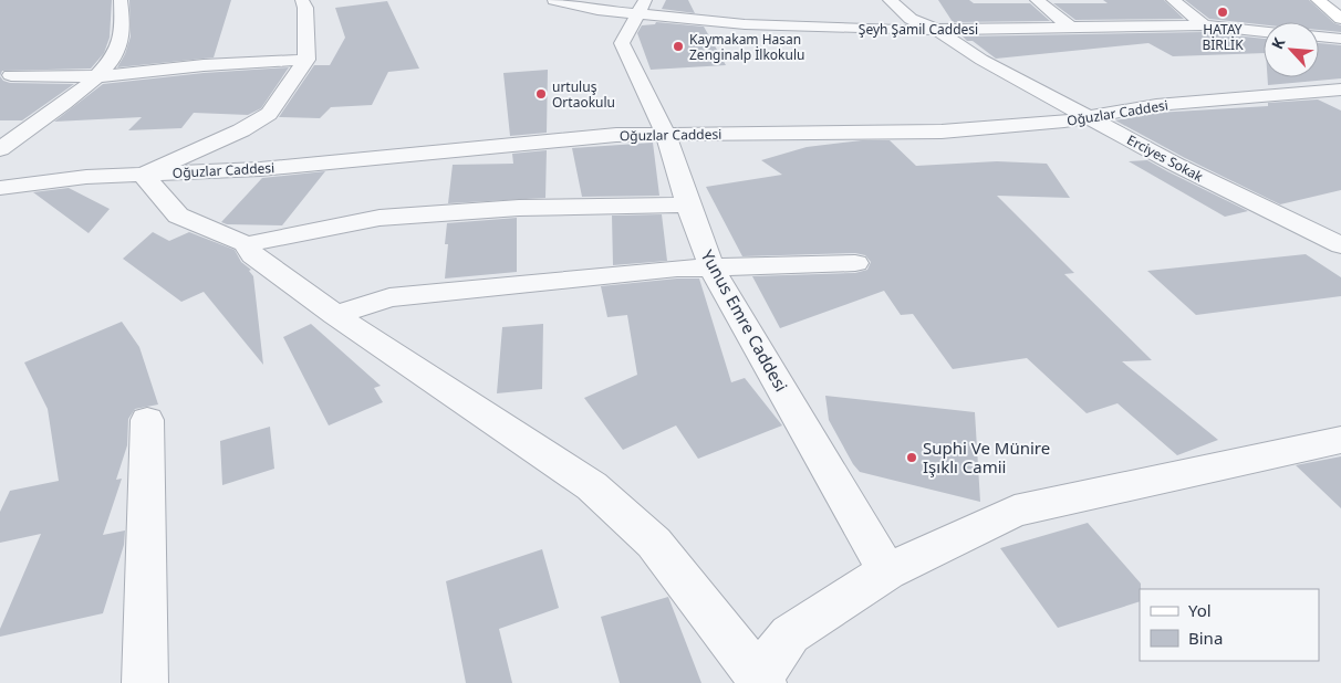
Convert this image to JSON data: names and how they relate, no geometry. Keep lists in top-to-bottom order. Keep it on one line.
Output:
{"streets":{"street":["Şeyh Şamil Caddesi","Oğuzlar Caddesi","Erciyes Sokak","Yunus Emre Caddesi"]},"crossings":[["Şeyh Şamil Caddesi","Erciyes Sokak"],["Şeyh Şamil Caddesi","Yunus Emre Caddesi"],["Oğuzlar Caddesi","Erciyes Sokak"],["Oğuzlar Caddesi","Yunus Emre Caddesi"]],"places":["HATAY BİRLİK","Kaymakam Hasan Zenginalp İlkokulu","urtuluş Ortaokulu","Suphi Ve Münire Işıklı Camii"],"legend":["Yol","Bina"],"north":"top left"}
